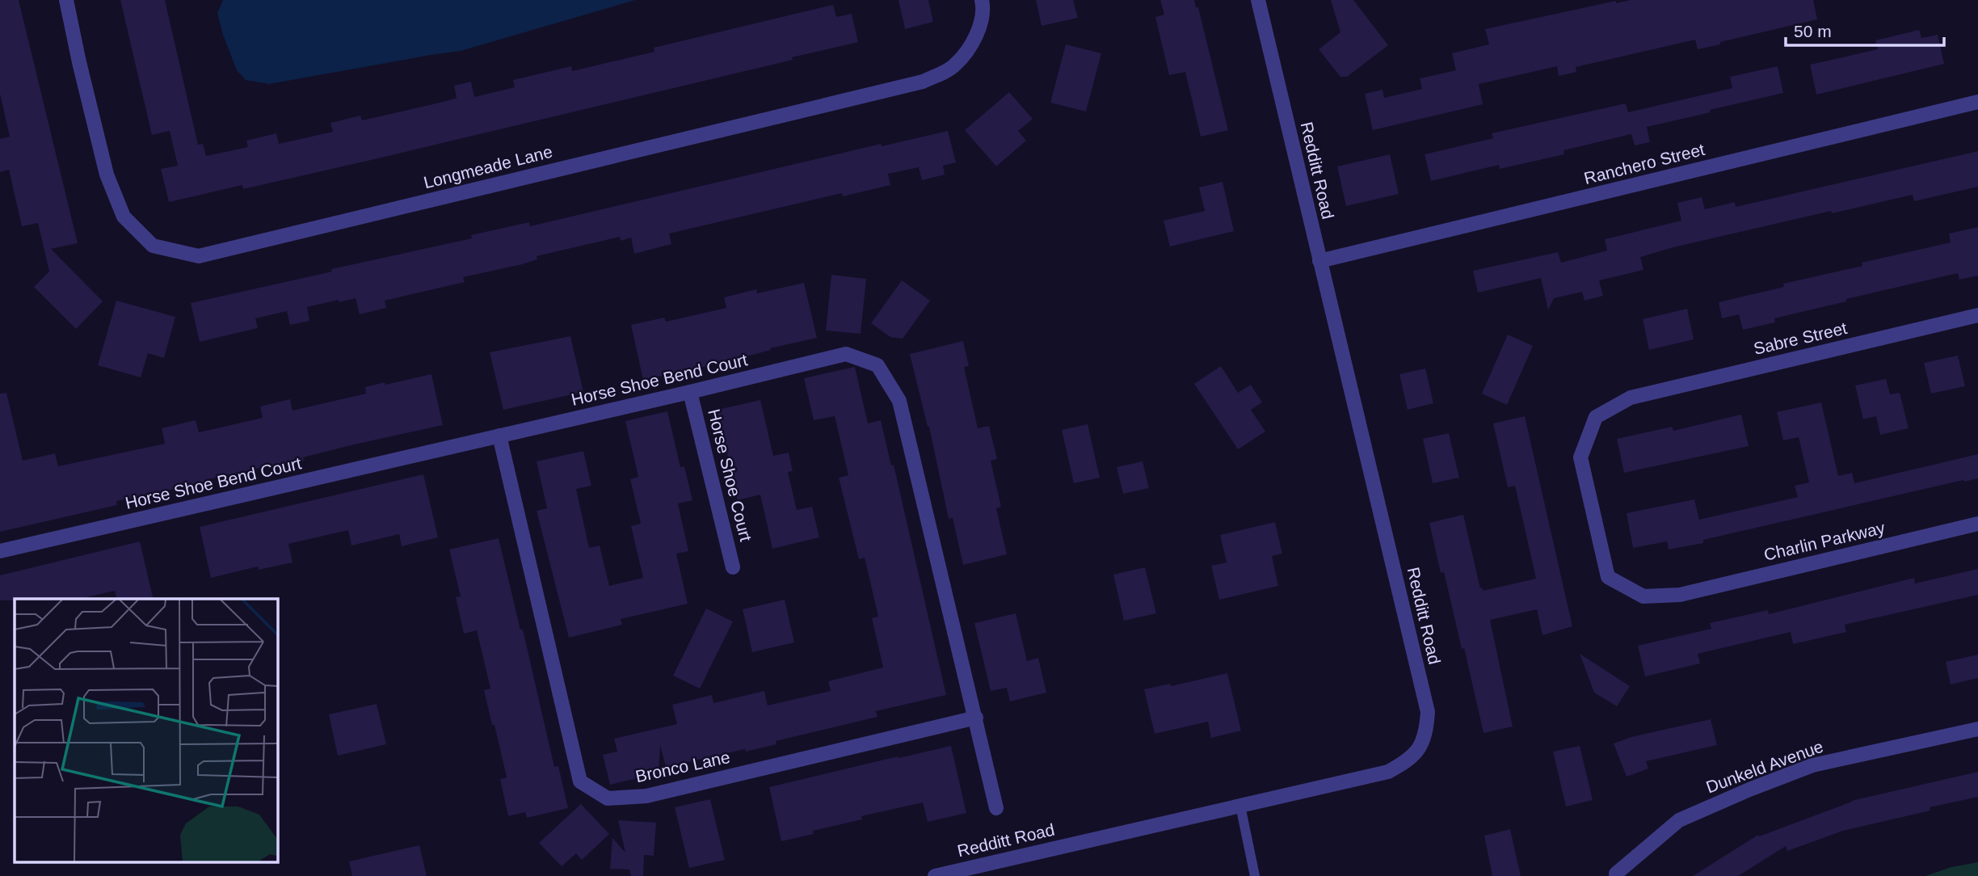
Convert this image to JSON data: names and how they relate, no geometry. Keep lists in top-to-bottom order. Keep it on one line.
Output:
{"streets":{"street":["Ranchero Street","Longmeade Lane","Redditt Road","Sabre Street","Horse Shoe Bend Court","Horse Shoe Court","Charlin Parkway","Bronco Lane","Dunkeld Avenue"]},"crossings":[["Ranchero Street","Redditt Road"],["Sabre Street","Charlin Parkway"],["Horse Shoe Bend Court","Horse Shoe Court"],["Horse Shoe Bend Court","Bronco Lane"]],"scale_bar":"50 m"}
